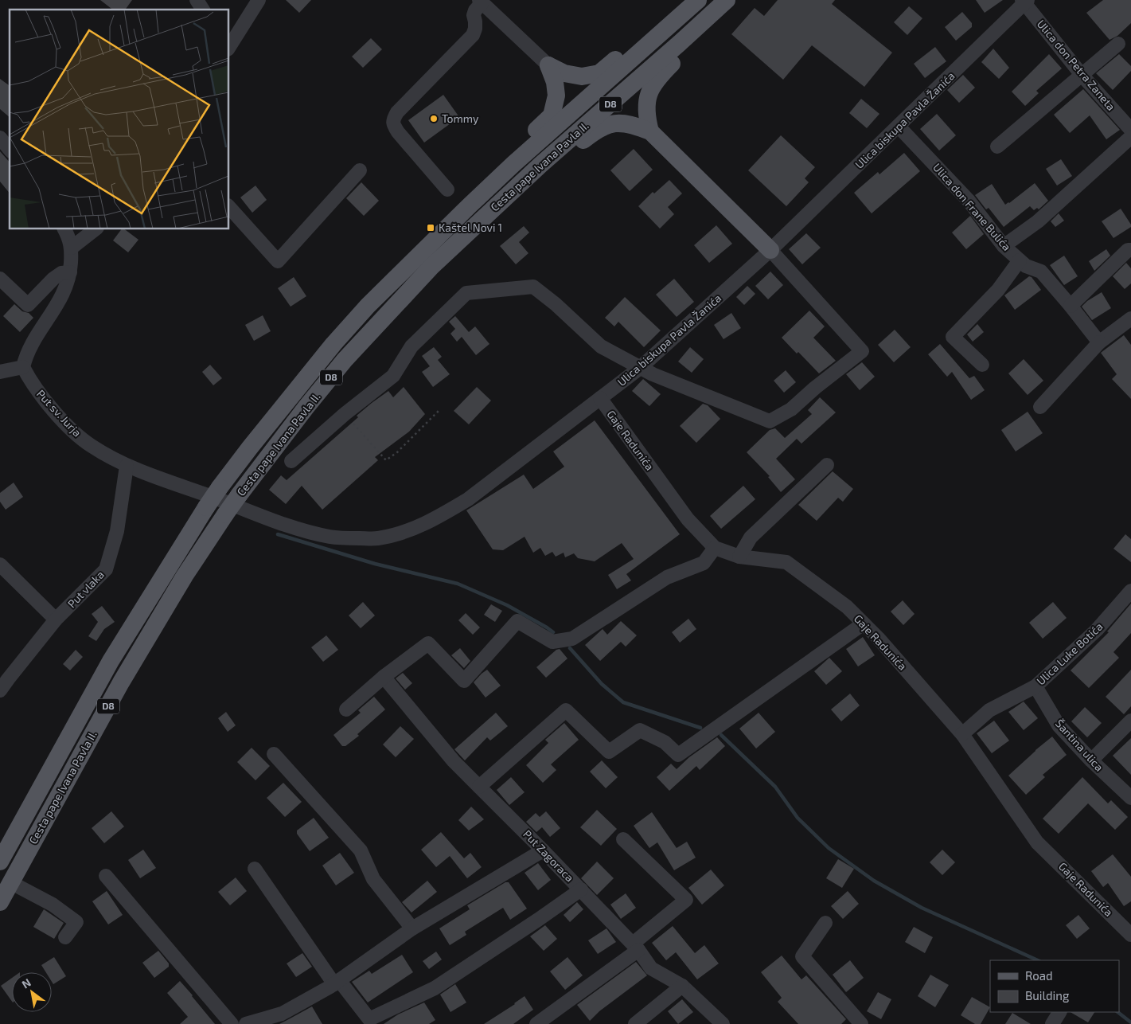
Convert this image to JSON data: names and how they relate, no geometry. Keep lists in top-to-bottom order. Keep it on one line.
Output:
{"streets":{"main road":["D8","Cesta pape Ivana Pavla II."],"street":["Ulica don Petra Zaneta","Ulica biskupa Pavla Žanića","Ulica don Frane Bulića","Put sv. Jurja","Gaje Radunića","Put vlaka","Ulica Luke Botića","Šantina ulica","Put Zagoraca"]},"crossings":[["Ulica don Petra Zaneta","Ulica biskupa Pavla Žanića"],["Ulica biskupa Pavla Žanića","Cesta pape Ivana Pavla II."],["Ulica biskupa Pavla Žanića","Ulica don Frane Bulića"],["Ulica biskupa Pavla Žanića","Put sv. Jurja"],["Ulica biskupa Pavla Žanića","Gaje Radunića"],["Cesta pape Ivana Pavla II.","Put sv. Jurja"],["Put sv. Jurja","Put vlaka"],["Gaje Radunića","Ulica Luke Botića"],["Ulica Luke Botića","Šantina ulica"]],"places":{"other":["Tommy"],"transit":["Kaštel Novi 1"]},"legend":["Road","Building"],"north":"top left"}
